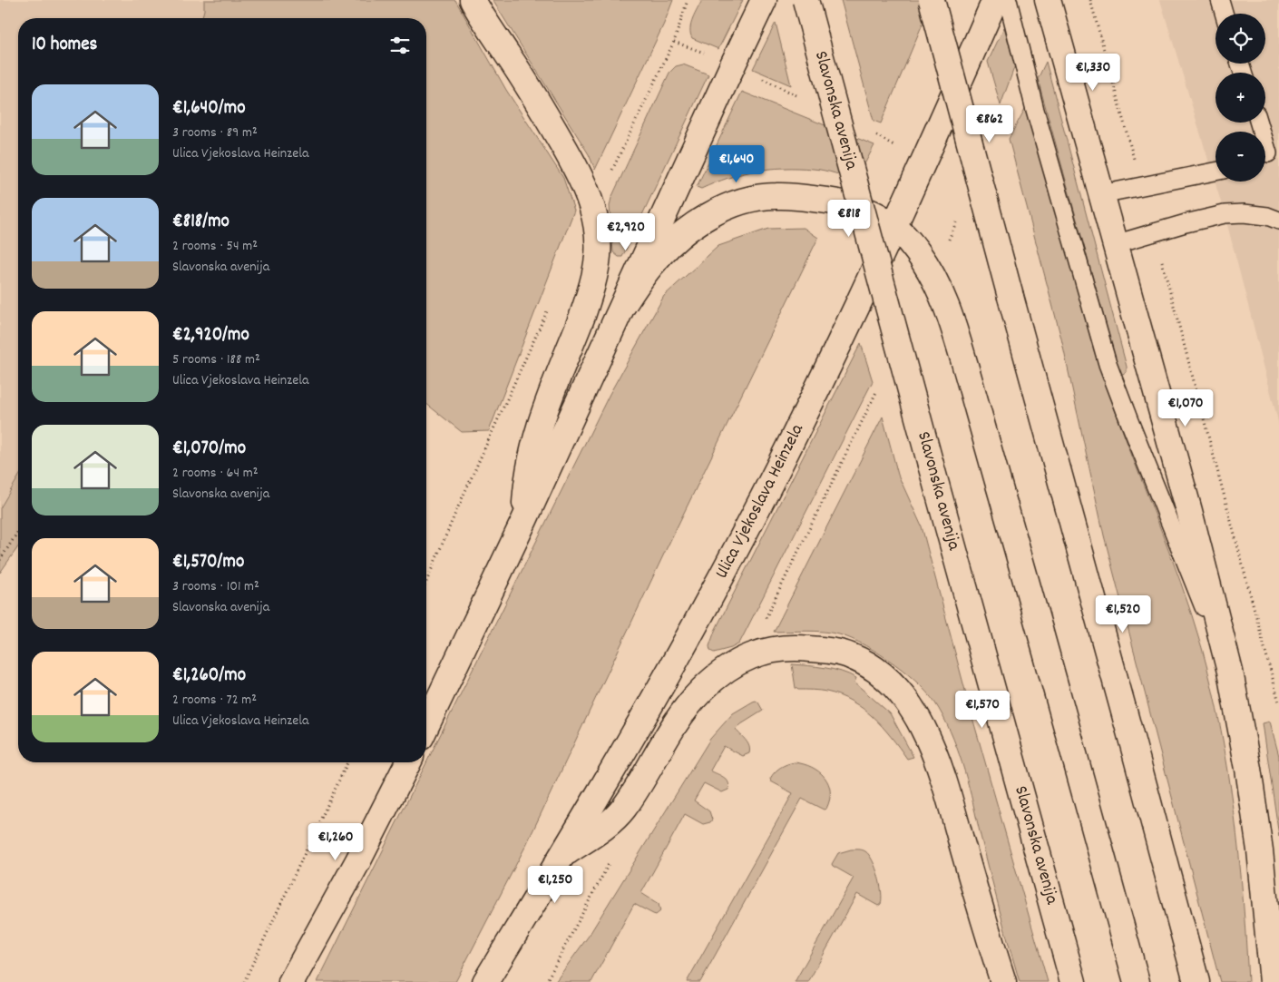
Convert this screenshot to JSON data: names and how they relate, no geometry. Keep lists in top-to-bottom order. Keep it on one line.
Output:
{"streets":{"main road":["Slavonska avenija","Ulica Vjekoslava Heinzela"]},"page":{"map_buttons":["+","−"],"heading":"10 homes","price":["€1,330","€862","€1,640","€818","€2,920","€1,070","€1,520","€1,570","€1,260","€1,250"],"list":[{"name":"€1,640/mo","note":"3 rooms · 89 m² · Ulica Vjekoslava Heinzela"},{"name":"€818/mo","note":"2 rooms · 54 m² · Slavonska avenija"},{"name":"€2,920/mo","note":"5 rooms · 188 m² · Ulica Vjekoslava Heinzela"},{"name":"€1,070/mo","note":"2 rooms · 64 m² · Slavonska avenija"},{"name":"€1,570/mo","note":"3 rooms · 101 m² · Slavonska avenija"},{"name":"€1,260/mo","note":"2 rooms · 72 m² · Ulica Vjekoslava Heinzela"}]}}
